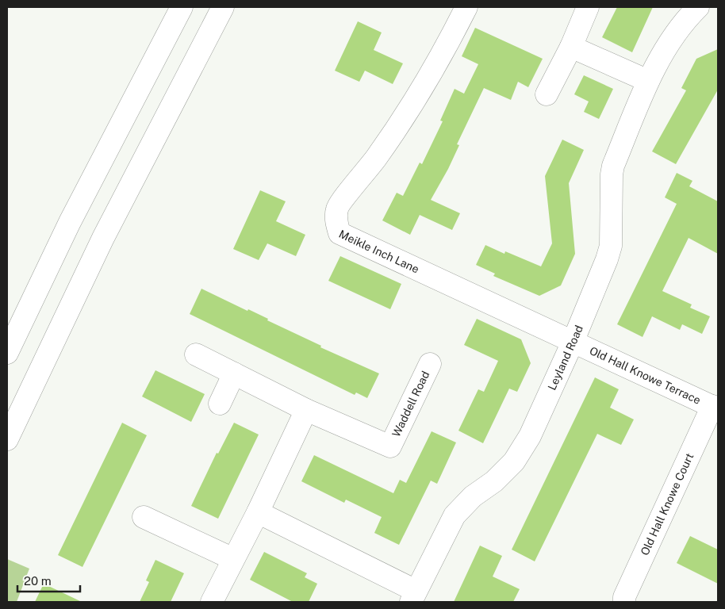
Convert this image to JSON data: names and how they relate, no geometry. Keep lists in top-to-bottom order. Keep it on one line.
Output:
{"streets":{"street":["Meikle Inch Lane","Leyland Road","Old Hall Knowe Terrace","Waddell Road","Old Hall Knowe Court"]},"crossings":[["Meikle Inch Lane","Leyland Road"],["Meikle Inch Lane","Old Hall Knowe Terrace"],["Leyland Road","Old Hall Knowe Terrace"],["Old Hall Knowe Terrace","Old Hall Knowe Court"]],"scale_bar":"20 m"}
